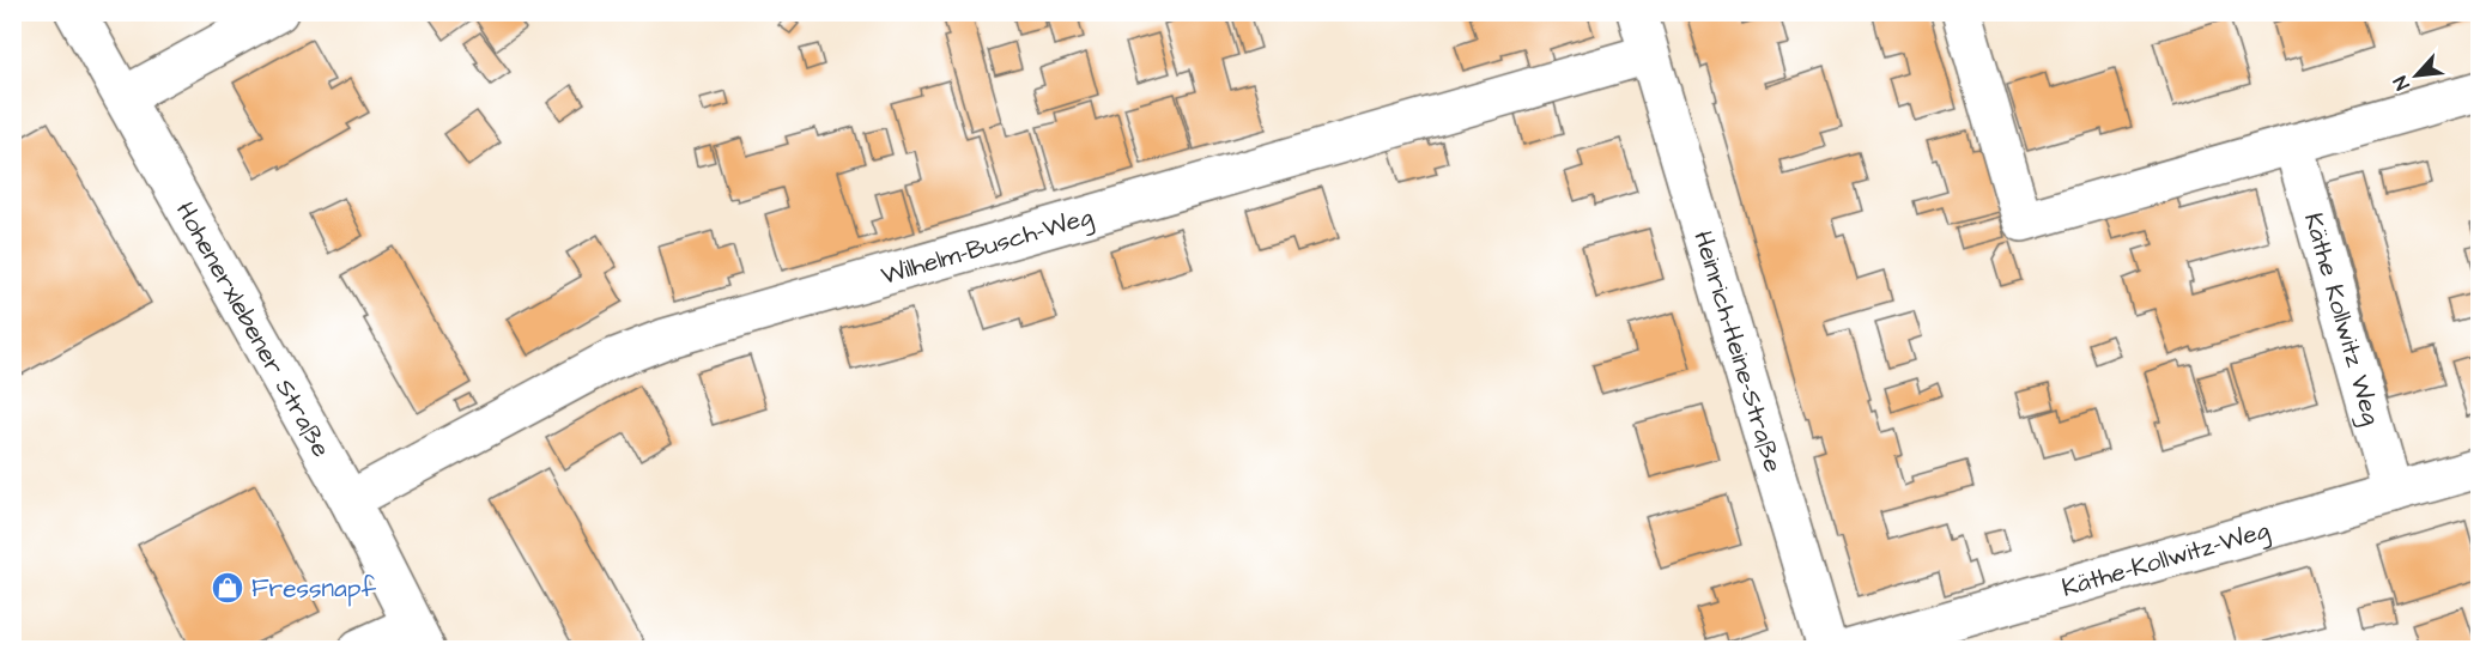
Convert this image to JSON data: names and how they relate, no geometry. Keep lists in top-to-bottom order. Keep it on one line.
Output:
{"streets":{"street":["Wilhelm-Busch-Weg","Käthe Kollwitz Weg","Hohenerxlebener Straße","Heinrich-Heine-Straße","Käthe-Kollwitz-Weg"]},"crossings":[["Wilhelm-Busch-Weg","Hohenerxlebener Straße"],["Wilhelm-Busch-Weg","Heinrich-Heine-Straße"],["Käthe Kollwitz Weg","Käthe-Kollwitz-Weg"]],"places":{"shop":["Fressnapf"]},"north":"bottom left"}
